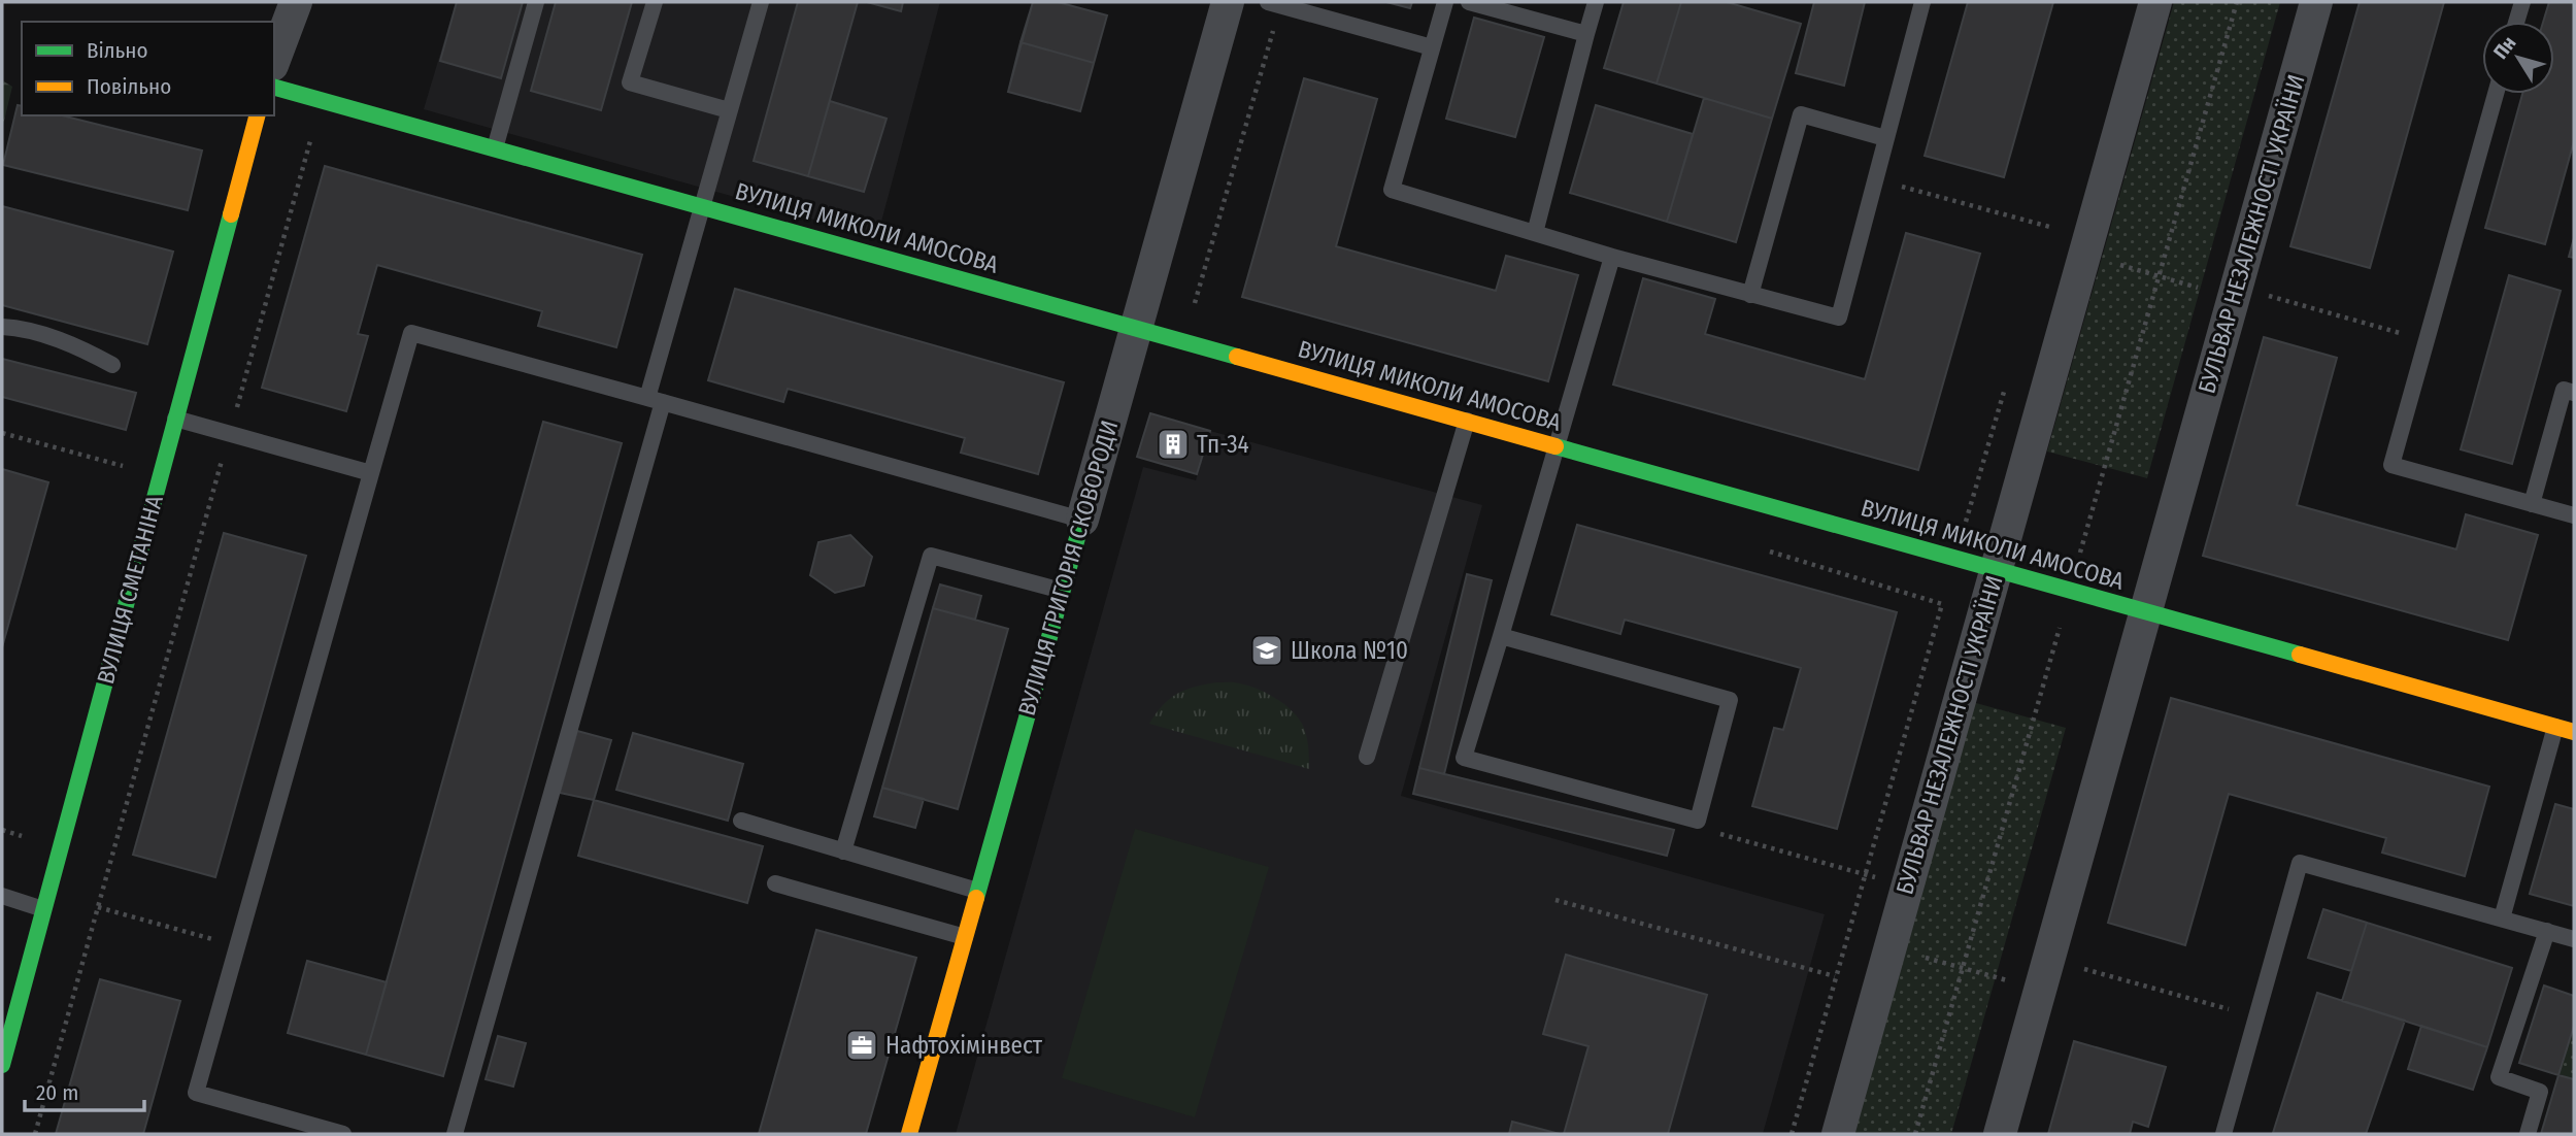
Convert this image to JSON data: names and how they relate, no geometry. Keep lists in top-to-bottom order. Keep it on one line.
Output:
{"streets":{"street":["ВУЛИЦЯ МИКОЛИ АМОСОВА","БУЛЬВАР НЕЗАЛЕЖНОСТІ УКРАЇНИ","ВУЛИЦЯ ГРИГОРІЯ СКОВОРОДИ","ВУЛИЦЯ СМЕТАНІНА"]},"crossings":[["ВУЛИЦЯ МИКОЛИ АМОСОВА","БУЛЬВАР НЕЗАЛЕЖНОСТІ УКРАЇНИ"],["ВУЛИЦЯ МИКОЛИ АМОСОВА","ВУЛИЦЯ ГРИГОРІЯ СКОВОРОДИ"]],"places":{"building":["Тп-34"],"school or university":["Школа №10"],"office":["Нафтохімінвест"]},"legend":["Вільно","Повільно"],"scale_bar":"20 m","north":"top left"}
